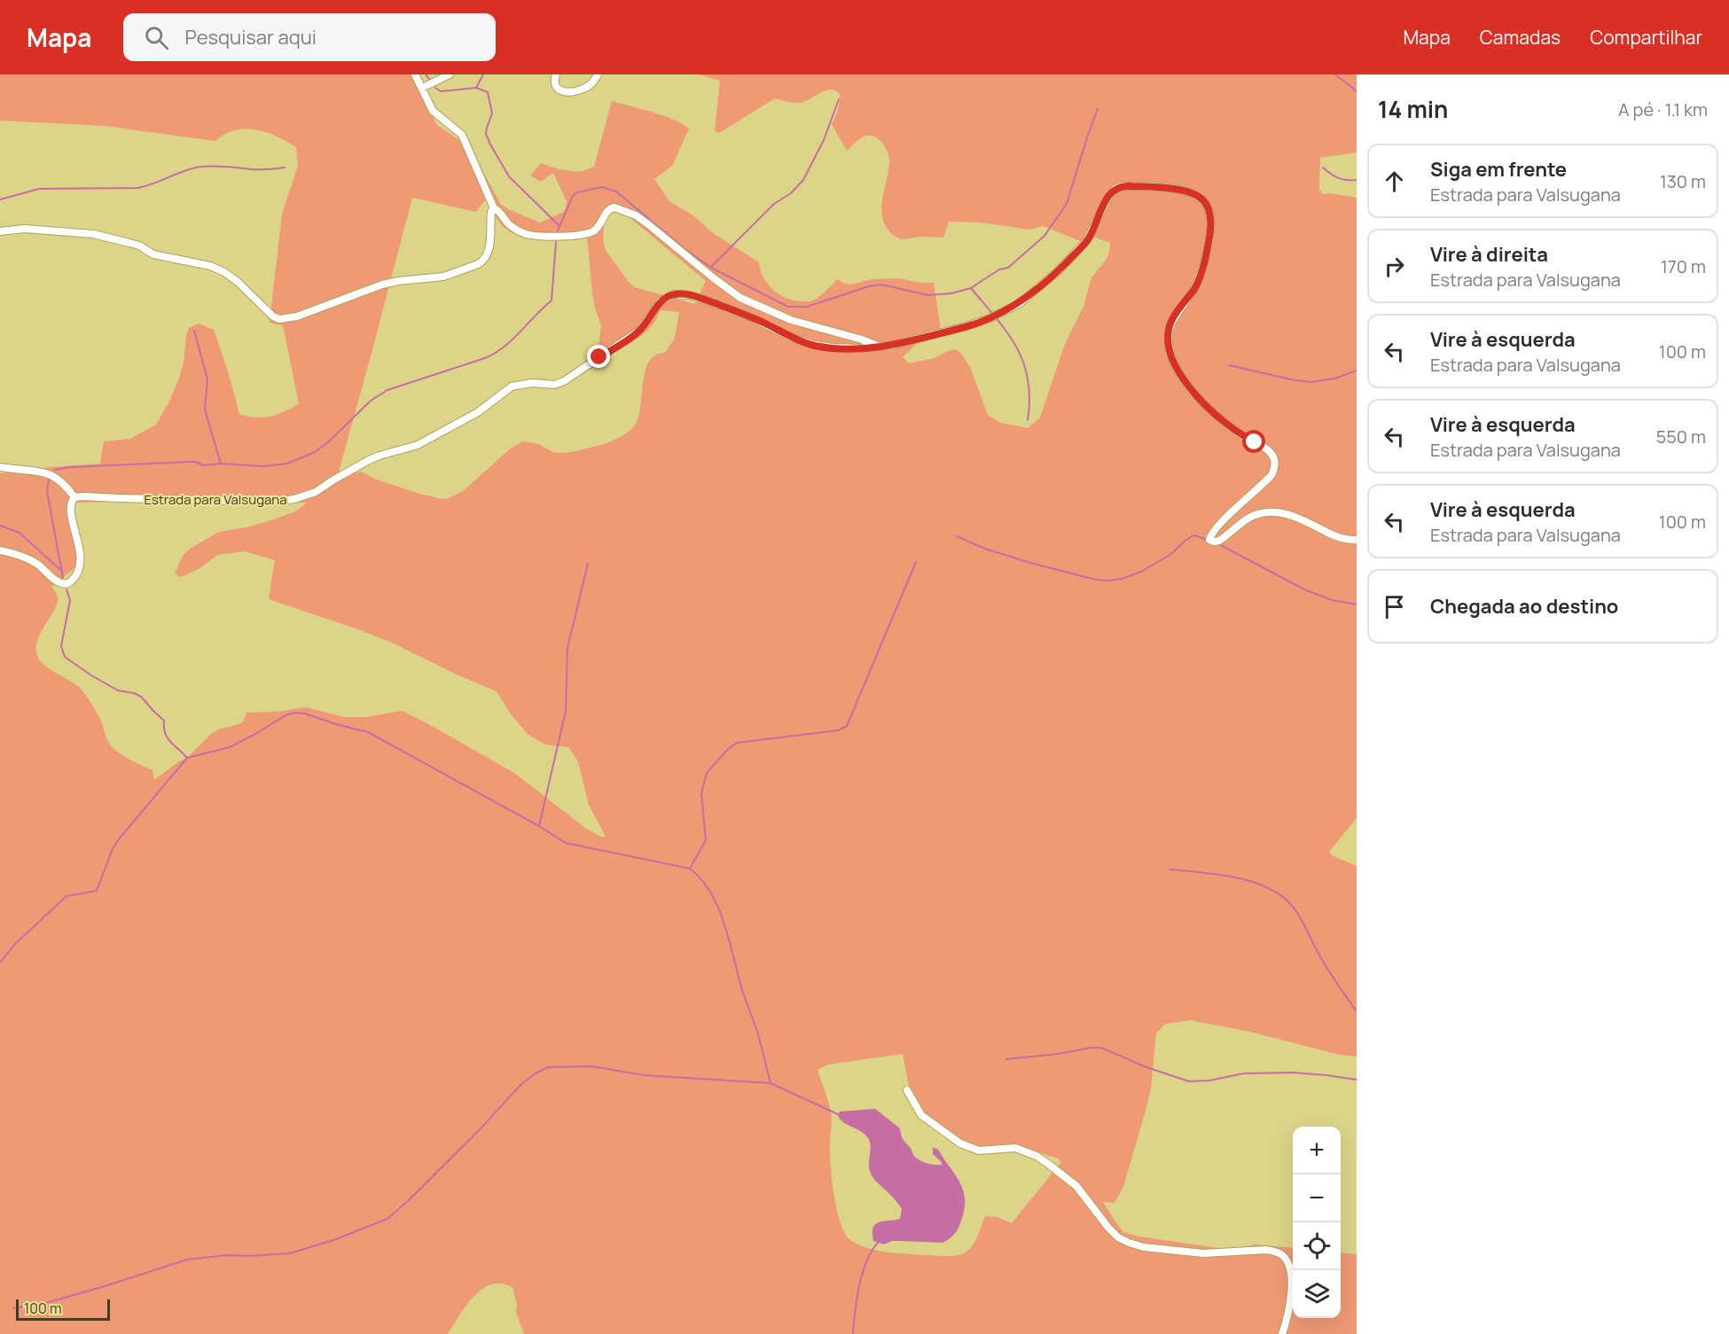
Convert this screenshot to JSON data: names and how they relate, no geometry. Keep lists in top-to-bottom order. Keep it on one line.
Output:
{"streets":{"street":["Estrada para Valsugana"]},"scale_bar":"100 m","page":{"header":"Mapa","search":"Pesquisar aqui","nav":["Mapa","Camadas","Compartilhar"],"heading":["14 min","A pé · 1.1 km"],"list":[["Siga em frente","Estrada para Valsugana","130 m"],["Vire à direita","Estrada para Valsugana","170 m"],["Vire à esquerda","Estrada para Valsugana","100 m"],["Vire à esquerda","Estrada para Valsugana","550 m"],["Vire à esquerda","Estrada para Valsugana","100 m"],"Chegada ao destino"],"map_buttons":["+","−"],"scale":"100 m"}}
